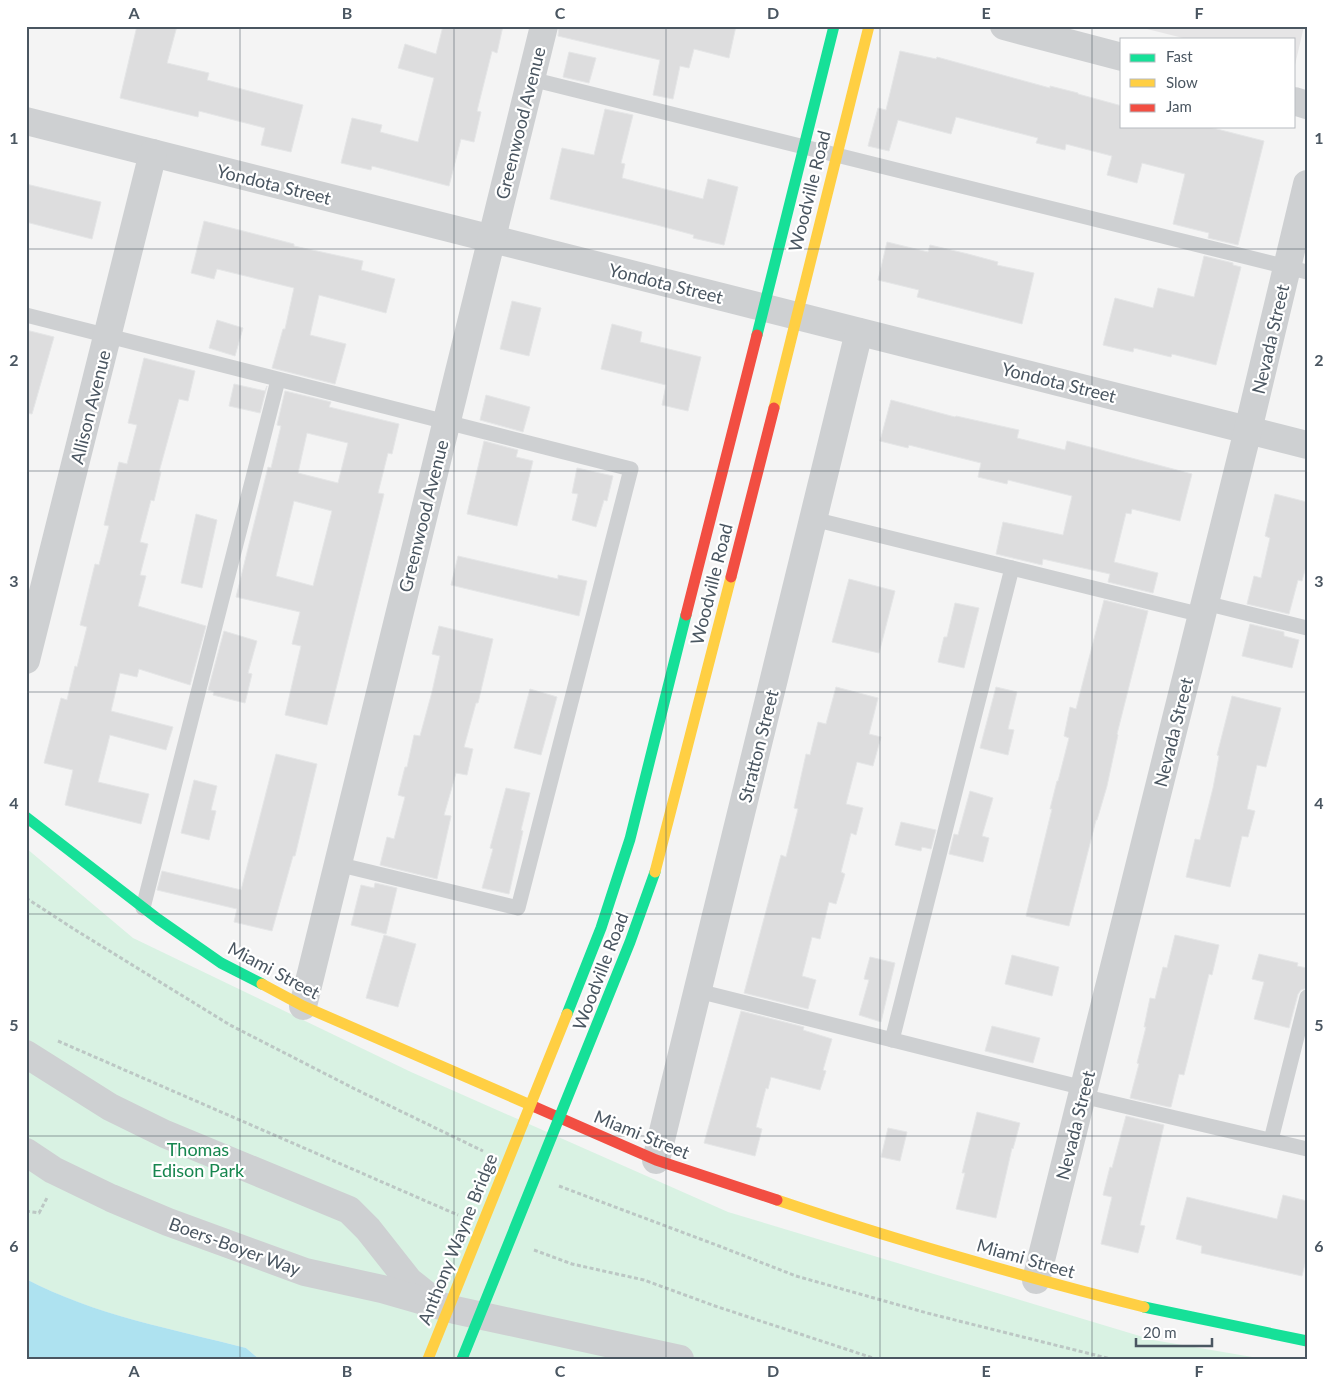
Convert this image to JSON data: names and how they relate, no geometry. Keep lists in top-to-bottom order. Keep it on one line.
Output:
{"streets":{"main road":["Woodville Road","Miami Street","Anthony Wayne Bridge"],"street":["Greenwood Avenue","Yondota Street","Nevada Street","Allison Avenue","Stratton Street","Boers-Boyer Way"]},"crossings":[["Greenwood Avenue","Yondota Street"],["Greenwood Avenue","Miami Street"],["Yondota Street","Nevada Street"],["Yondota Street","Allison Avenue"],["Yondota Street","Stratton Street"],["Woodville Road","Anthony Wayne Bridge"],["Nevada Street","Miami Street"],["Stratton Street","Miami Street"]],"parks":["Thomas Edison Park"],"legend":["Fast","Slow","Jam"],"scale_bar":"20 m","grid":{"columns":["A","B","C","D","E","F"],"rows":["1","2","3","4","5","6"]}}
